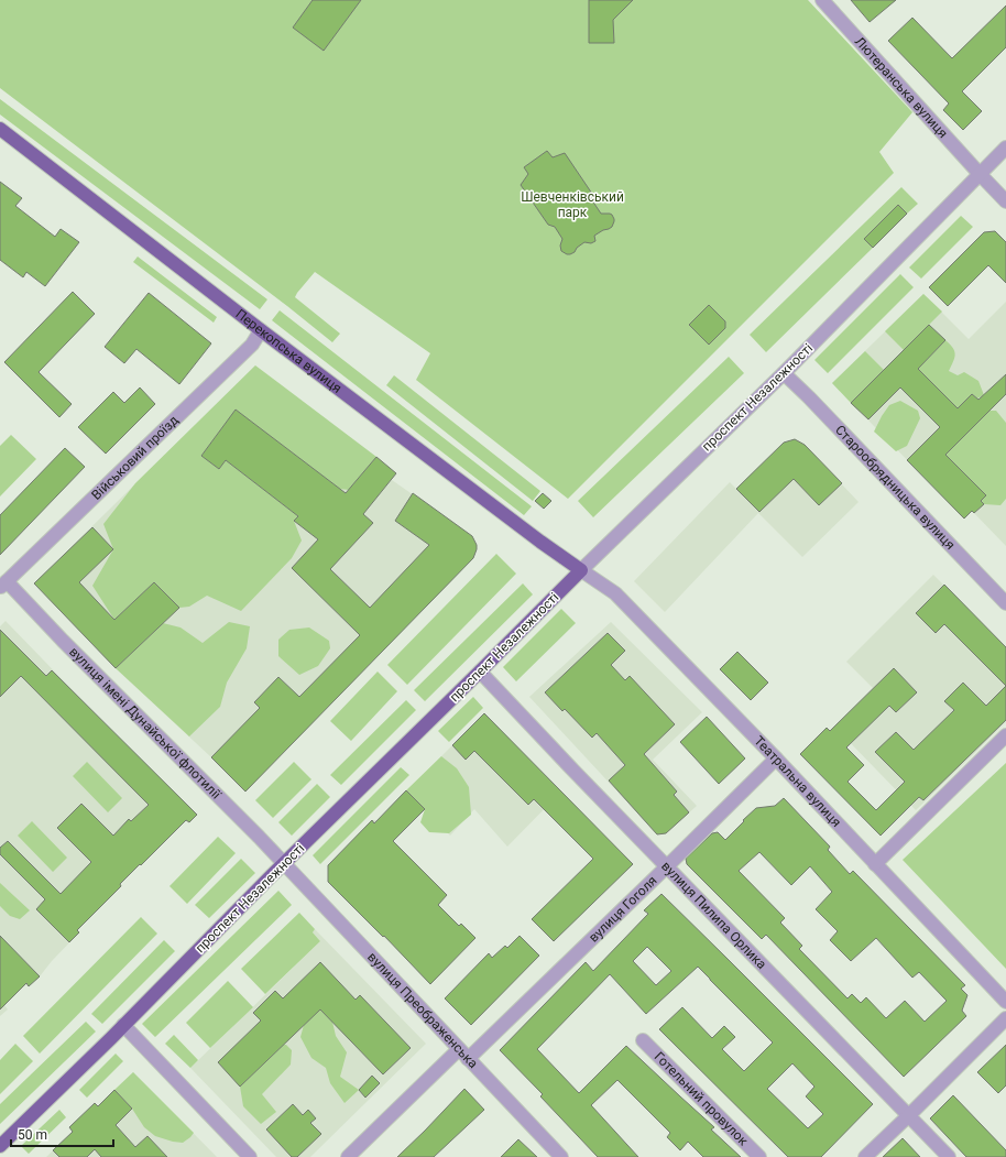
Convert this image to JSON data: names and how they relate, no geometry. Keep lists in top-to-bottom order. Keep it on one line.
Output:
{"streets":{"main road":["Перекопська вулиця","проспект Незалежності"],"street":["Лютеранська вулиця","Військовий проїзд","Старообрядницька вулиця","вулиця імені Дунайської флотилії","Театральна вулиця","вулиця Гоголя","вулиця Пилипа Орлика","вулиця Преображенська","Готельний провулок"]},"crossings":[["Лютеранська вулиця","проспект Незалежності"],["Перекопська вулиця","проспект Незалежності"],["Перекопська вулиця","Військовий проїзд"],["Перекопська вулиця","Театральна вулиця"],["проспект Незалежності","Старообрядницька вулиця"],["проспект Незалежності","вулиця імені Дунайської флотилії"],["проспект Незалежності","Театральна вулиця"],["проспект Незалежності","вулиця Пилипа Орлика"],["проспект Незалежності","вулиця Преображенська"],["Військовий проїзд","вулиця імені Дунайської флотилії"],["вулиця імені Дунайської флотилії","вулиця Преображенська"],["Театральна вулиця","вулиця Гоголя"],["вулиця Гоголя","вулиця Пилипа Орлика"],["вулиця Гоголя","вулиця Преображенська"]],"parks":["Шевченківський парк"],"scale_bar":"50 m"}
